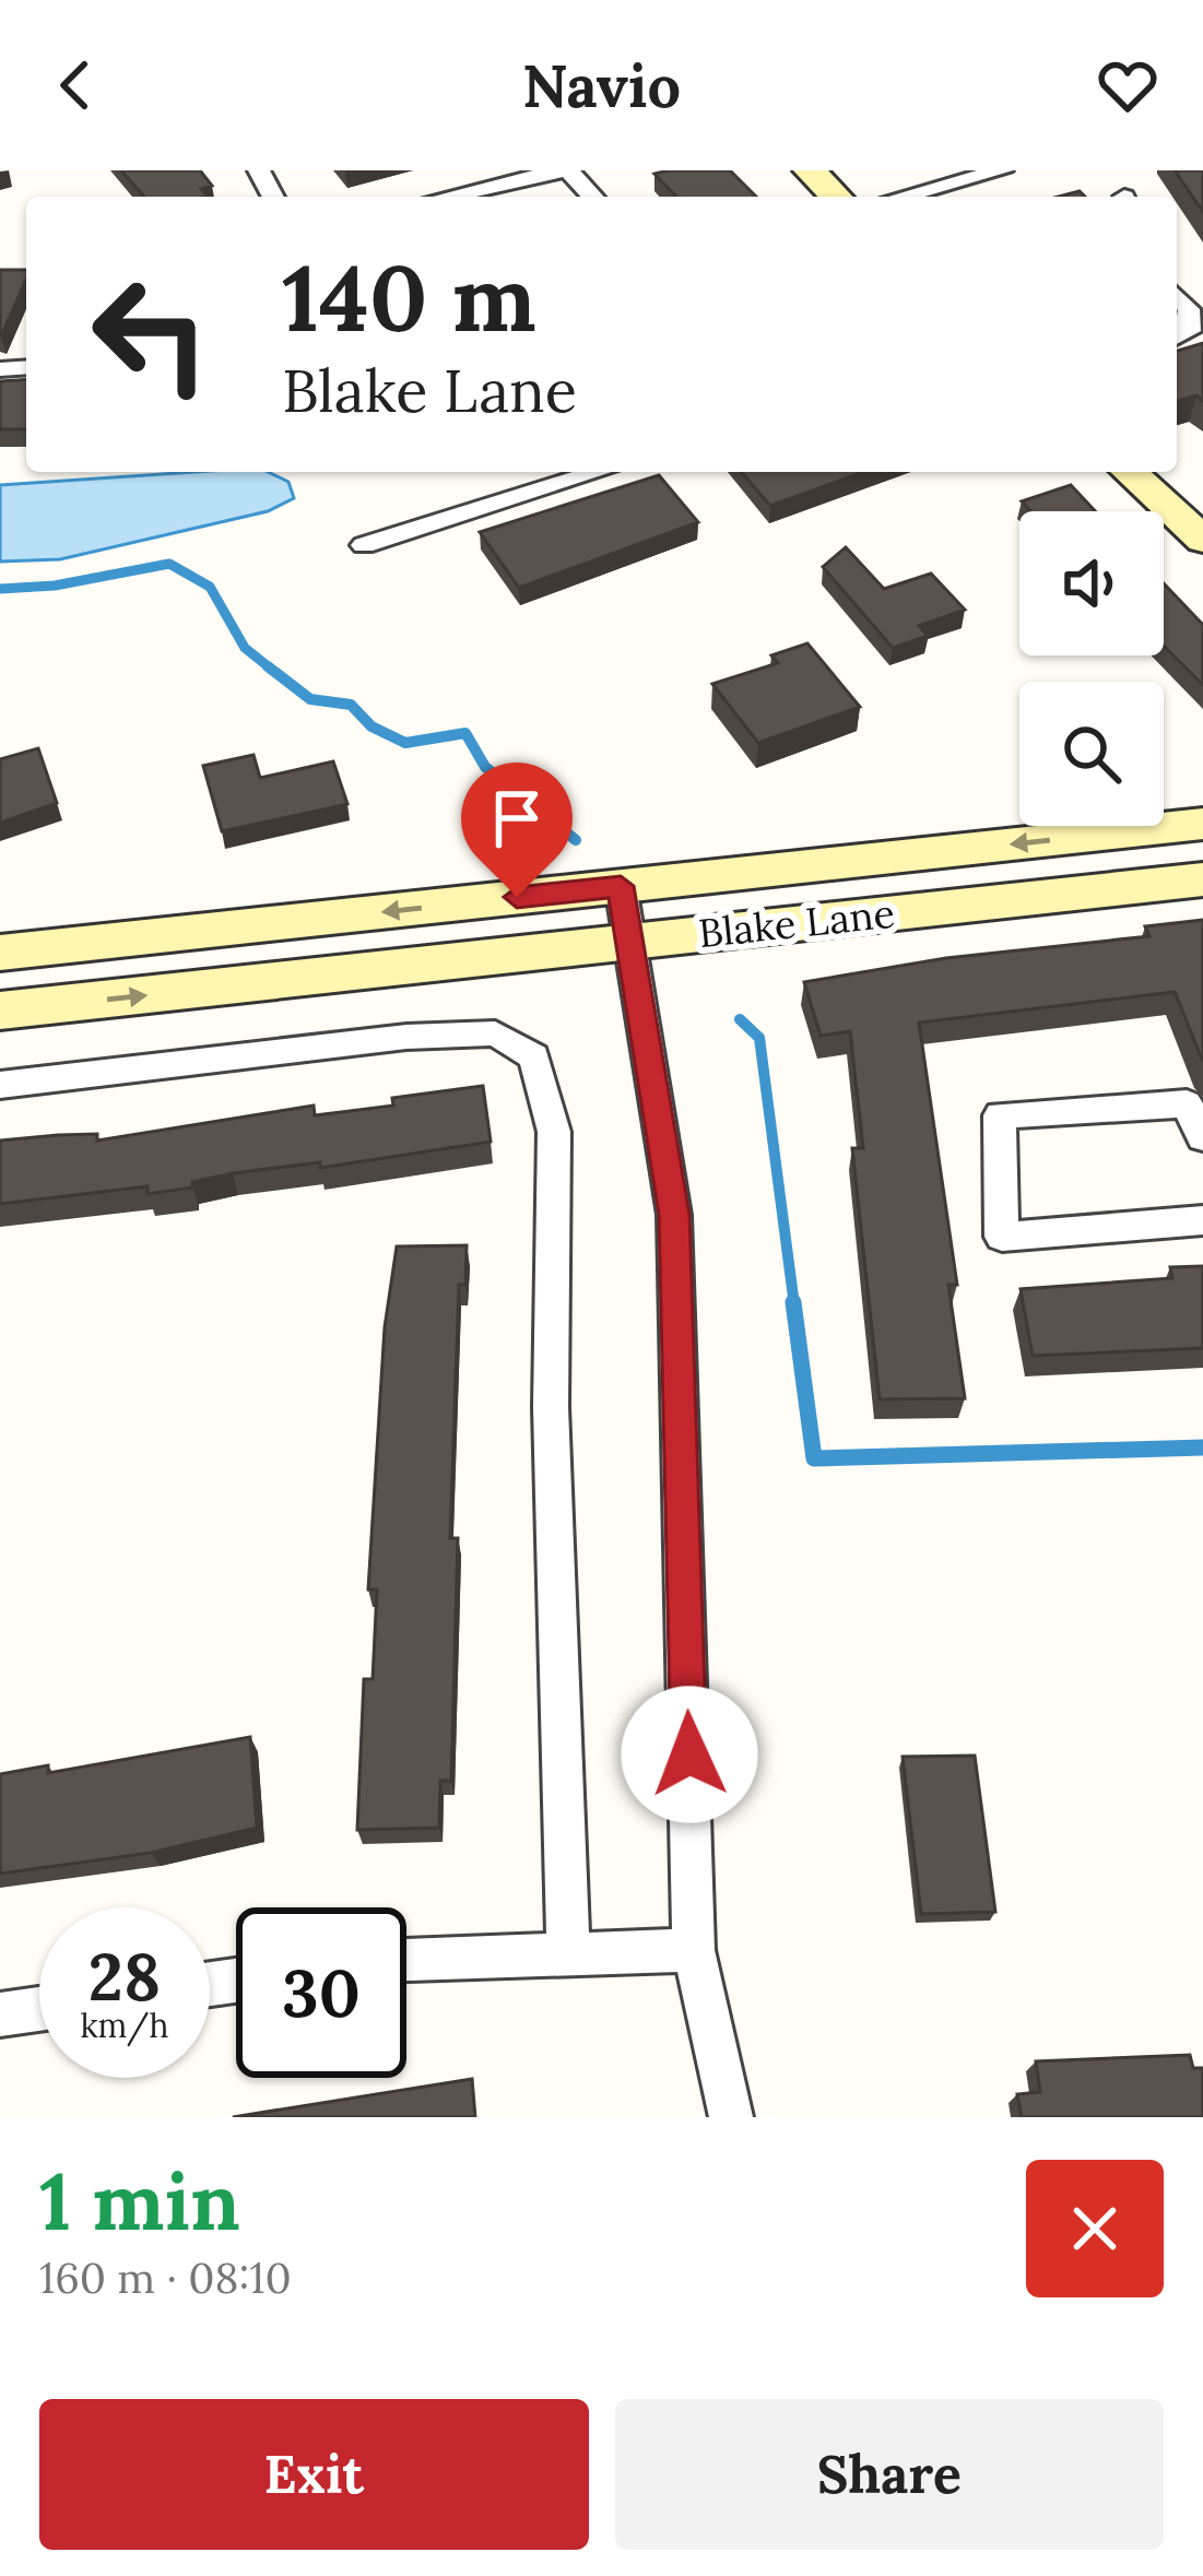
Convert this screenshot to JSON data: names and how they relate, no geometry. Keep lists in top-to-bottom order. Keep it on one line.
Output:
{"streets":{"main road":["Blake Lane"]},"page":{"header":"Navio","turn":["140 m","Blake Lane"],"speed":"28 km/h","limit":"30","heading":["1 min","160 m · 08:10"],"buttons":["Exit","Share"]}}
